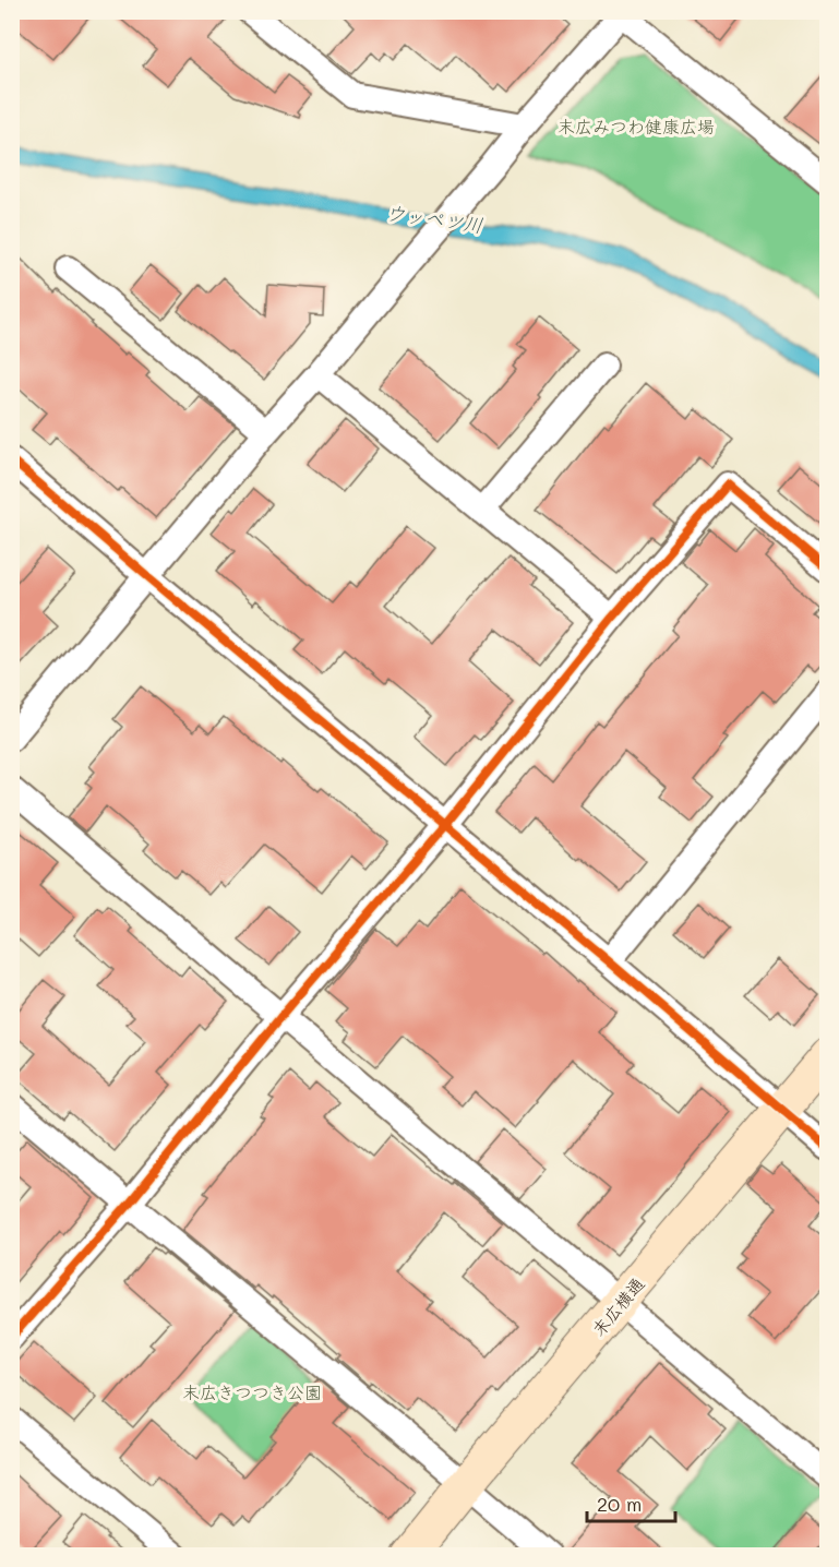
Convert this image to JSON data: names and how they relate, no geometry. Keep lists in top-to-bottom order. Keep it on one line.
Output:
{"streets":{"street":["末広横通"]},"water":["ウッペツ川"],"parks":["末広みつわ健康広場","末広きつつき公園"],"scale_bar":"20 m"}
